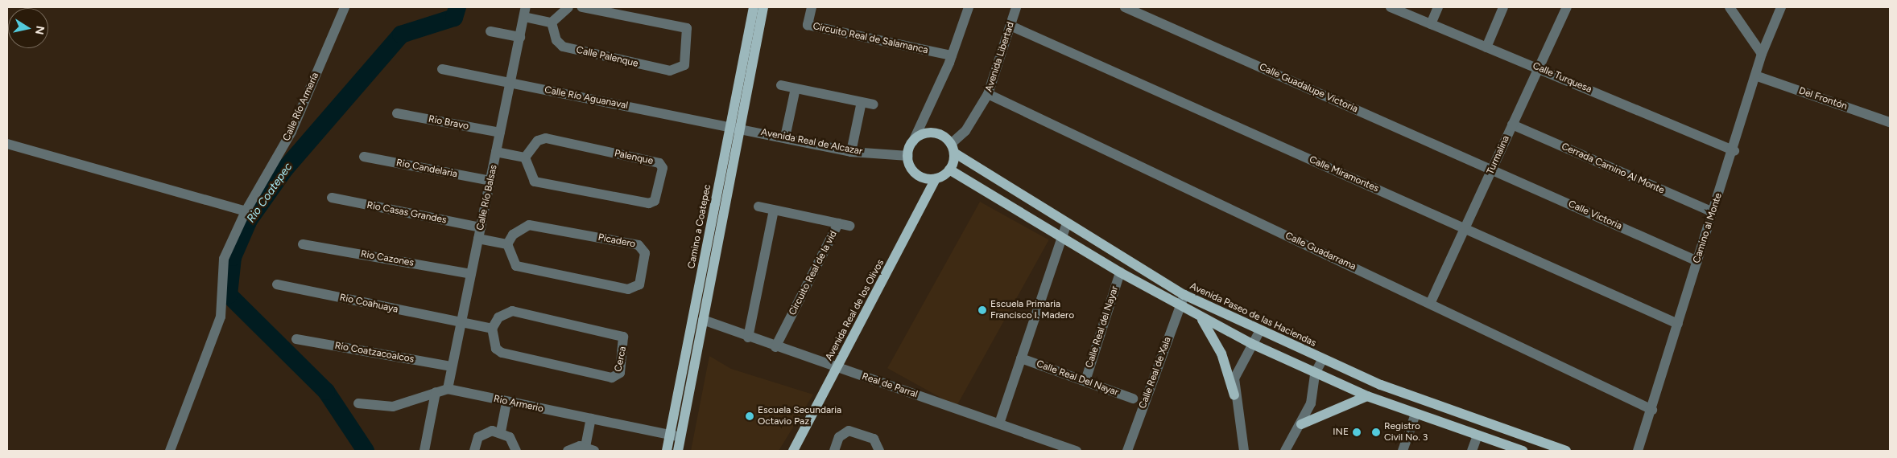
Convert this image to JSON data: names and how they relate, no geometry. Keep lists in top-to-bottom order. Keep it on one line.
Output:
{"streets":{"main road":["Camino a Coatepec","Avenida Real de los Olivos","Avenida Paseo de las Haciendas"],"street":["Circuito Real de Salamanca","Calle Palenque","Avenida Libertad","Calle Turquesa","Calle Guadalupe Victoria","Calle Río Aguanaval","Del Frontón","Calle Río Armería","Rio Bravo","Avenida Real de Alcazar","Turmalina","Palenque","Rio Candelaria","Cerrada Camino Al Monte","Calle Miramontes","Calle Río Balsas","Rio Casas Grandes","Calle Victoria","Camino al Monte","Picadero","Calle Guadarrama","Rio Cazones","Circuito Real de la vid","Rio Coahuaya","Calle Real del Nayar","Rio Coatzacoalcos","Cerca","Calle Real de Xala","Calle Real Del Nayar","Real de Parral","Rio Armerio"]},"crossings":[["Avenida Libertad","Avenida Real de Alcazar"],["Avenida Libertad","Calle Miramontes"],["Avenida Libertad","Calle Guadarrama"],["Avenida Libertad","Avenida Real de los Olivos"],["Avenida Libertad","Avenida Paseo de las Haciendas"],["Calle Turquesa","Turmalina"],["Calle Turquesa","Camino al Monte"],["Calle Guadalupe Victoria","Turmalina"],["Calle Guadalupe Victoria","Calle Victoria"],["Calle Río Aguanaval","Avenida Real de Alcazar"],["Calle Río Aguanaval","Calle Río Balsas"],["Calle Río Aguanaval","Camino a Coatepec"],["Del Frontón","Camino al Monte"],["Rio Bravo","Calle Río Balsas"],["Avenida Real de Alcazar","Camino a Coatepec"],["Avenida Real de Alcazar","Avenida Real de los Olivos"],["Avenida Real de Alcazar","Avenida Paseo de las Haciendas"],["Turmalina","Cerrada Camino Al Monte"],["Turmalina","Calle Miramontes"],["Turmalina","Calle Victoria"],["Turmalina","Calle Guadarrama"],["Rio Candelaria","Calle Río Balsas"],["Cerrada Camino Al Monte","Camino al Monte"],["Calle Miramontes","Camino al Monte"],["Calle Río Balsas","Rio Casas Grandes"],["Calle Río Balsas","Rio Cazones"],["Calle Río Balsas","Rio Coahuaya"],["Calle Río Balsas","Rio Coatzacoalcos"],["Calle Río Balsas","Rio Armerio"],["Calle Victoria","Camino al Monte"],["Camino a Coatepec","Real de Parral"],["Camino a Coatepec","Rio Armerio"],["Camino al Monte","Calle Guadarrama"],["Circuito Real de la vid","Real de Parral"],["Avenida Real de los Olivos","Avenida Paseo de las Haciendas"],["Avenida Real de los Olivos","Real de Parral"],["Avenida Paseo de las Haciendas","Calle Real de Xala"],["Calle Real del Nayar","Calle Real Del Nayar"]],"water":["Rio Coatepec"],"places":["Escuela Primaria Francisco I. Madero","Escuela Secundaria Octavio Paz","INE","Registro Civil No. 3"],"north":"right"}
